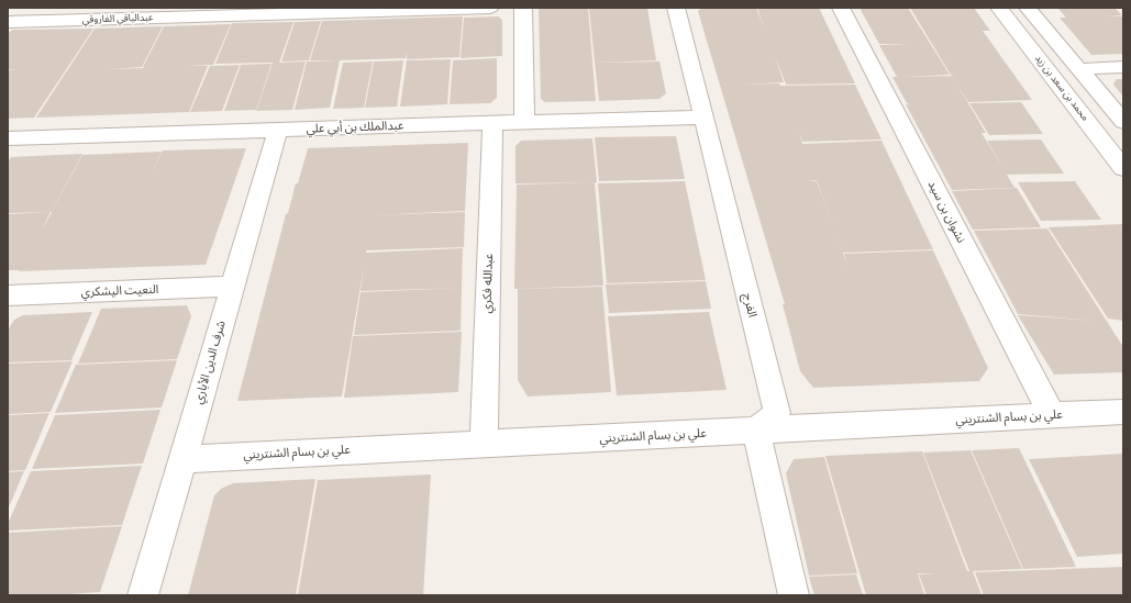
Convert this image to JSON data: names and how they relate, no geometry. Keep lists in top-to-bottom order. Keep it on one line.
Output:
{"streets":{"street":["عبدالباقي الفاروقي","محمد بن سعد بن زيد","عبدالملك بن أبي علي","نشوان بن سيد","عبدالله فكري","النعيت اليشكري","الفرج","شرف الدين الأباري","علي بن بسام الشنتريني"]},"crossings":[["عبدالملك بن أبي علي","عبدالله فكري"],["عبدالملك بن أبي علي","الفرج"],["عبدالملك بن أبي علي","شرف الدين الأباري"],["نشوان بن سيد","علي بن بسام الشنتريني"],["عبدالله فكري","علي بن بسام الشنتريني"],["النعيت اليشكري","شرف الدين الأباري"],["الفرج","علي بن بسام الشنتريني"],["شرف الدين الأباري","علي بن بسام الشنتريني"]]}
